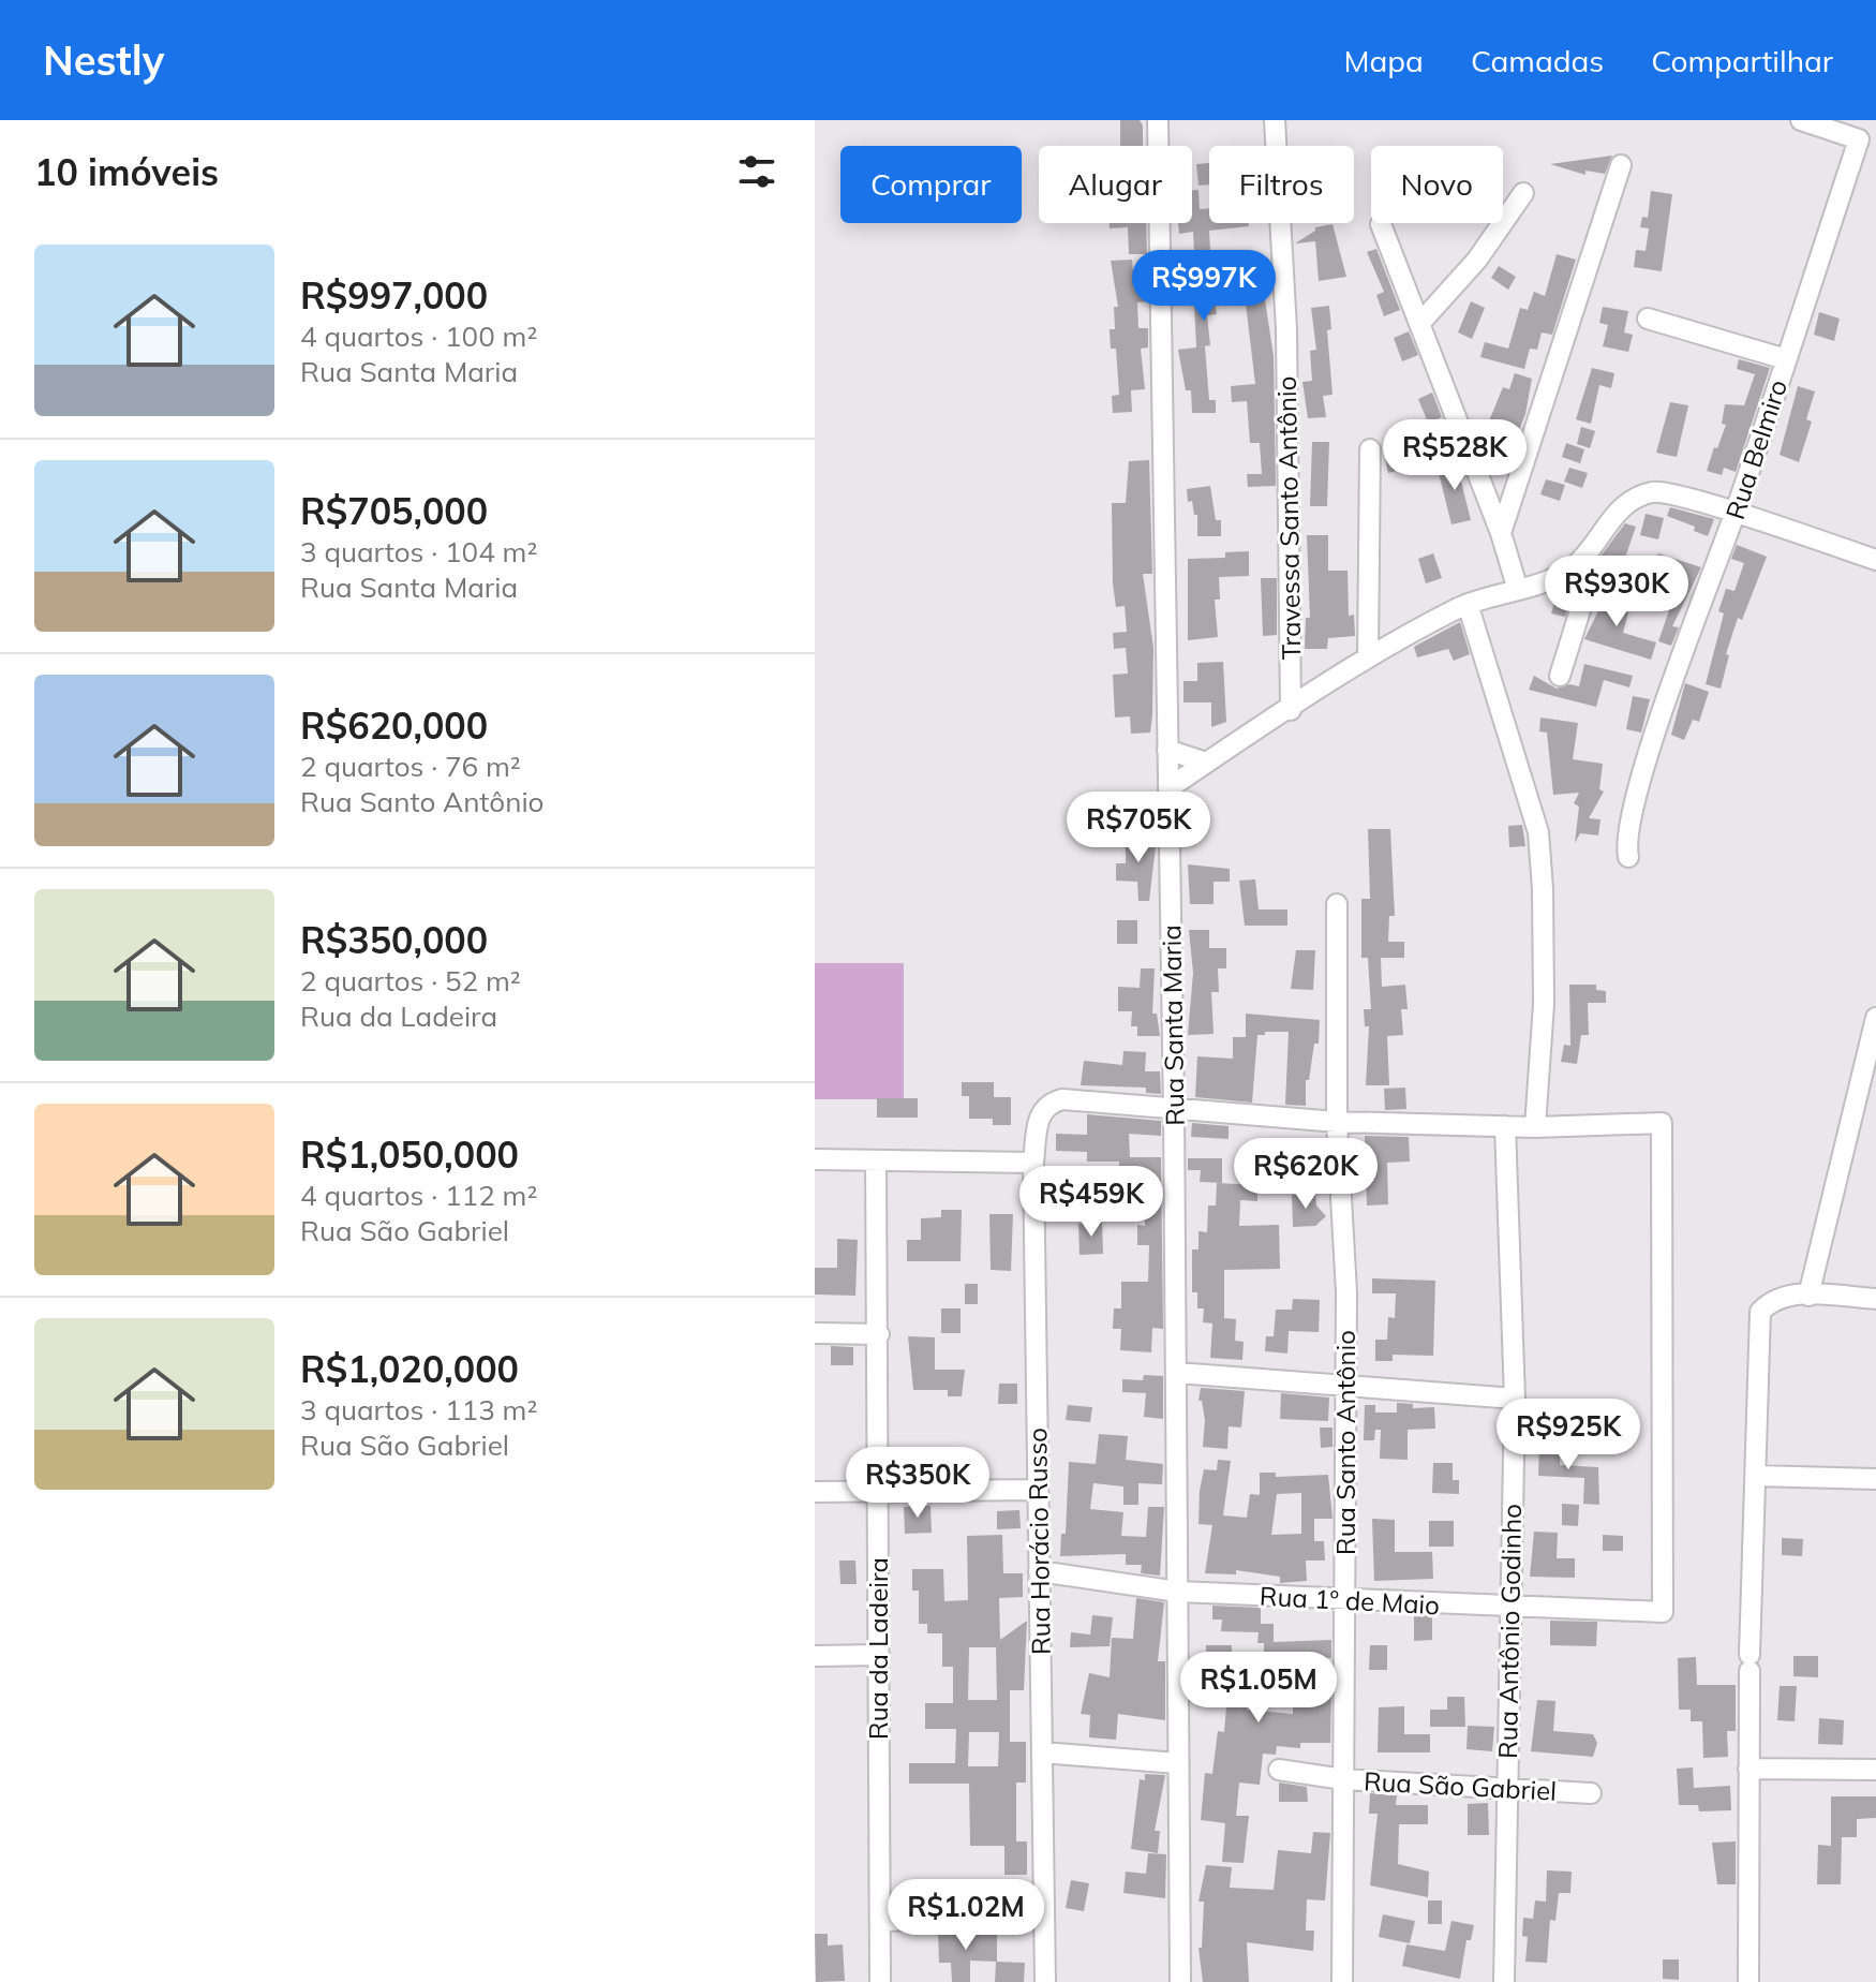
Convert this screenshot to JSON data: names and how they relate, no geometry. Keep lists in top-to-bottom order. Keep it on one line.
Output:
{"streets":{"street":["Rua Belmiro","Travessa Santo Antônio","Rua Santa Maria","Rua Santo Antônio","Rua Horácio Russo","Rua 1º de Maio","Rua Antônio Godinho","Rua da Ladeira","Rua São Gabriel"]},"crossings":[["Rua Santa Maria","Rua Horácio Russo"],["Rua Santa Maria","Rua 1º de Maio"],["Rua Santo Antônio","Rua 1º de Maio"],["Rua Santo Antônio","Rua São Gabriel"],["Rua Horácio Russo","Rua 1º de Maio"],["Rua 1º de Maio","Rua Antônio Godinho"],["Rua Antônio Godinho","Rua São Gabriel"]],"page":{"header":"Nestly","nav":["Mapa","Camadas","Compartilhar"],"heading":"10 imóveis","chip":["Comprar","Alugar","Filtros","Novo"],"list":[{"name":"R$997,000","note":"4 quartos · 100 m² · Rua Santa Maria"},{"name":"R$705,000","note":"3 quartos · 104 m² · Rua Santa Maria"},{"name":"R$620,000","note":"2 quartos · 76 m² · Rua Santo Antônio"},{"name":"R$350,000","note":"2 quartos · 52 m² · Rua da Ladeira"},{"name":"R$1,050,000","note":"4 quartos · 112 m² · Rua São Gabriel"},{"name":"R$1,020,000","note":"3 quartos · 113 m² · Rua São Gabriel"}],"price":["R$997K","R$528K","R$930K","R$705K","R$620K","R$459K","R$925K","R$350K","R$1.05M","R$1.02M"]}}
